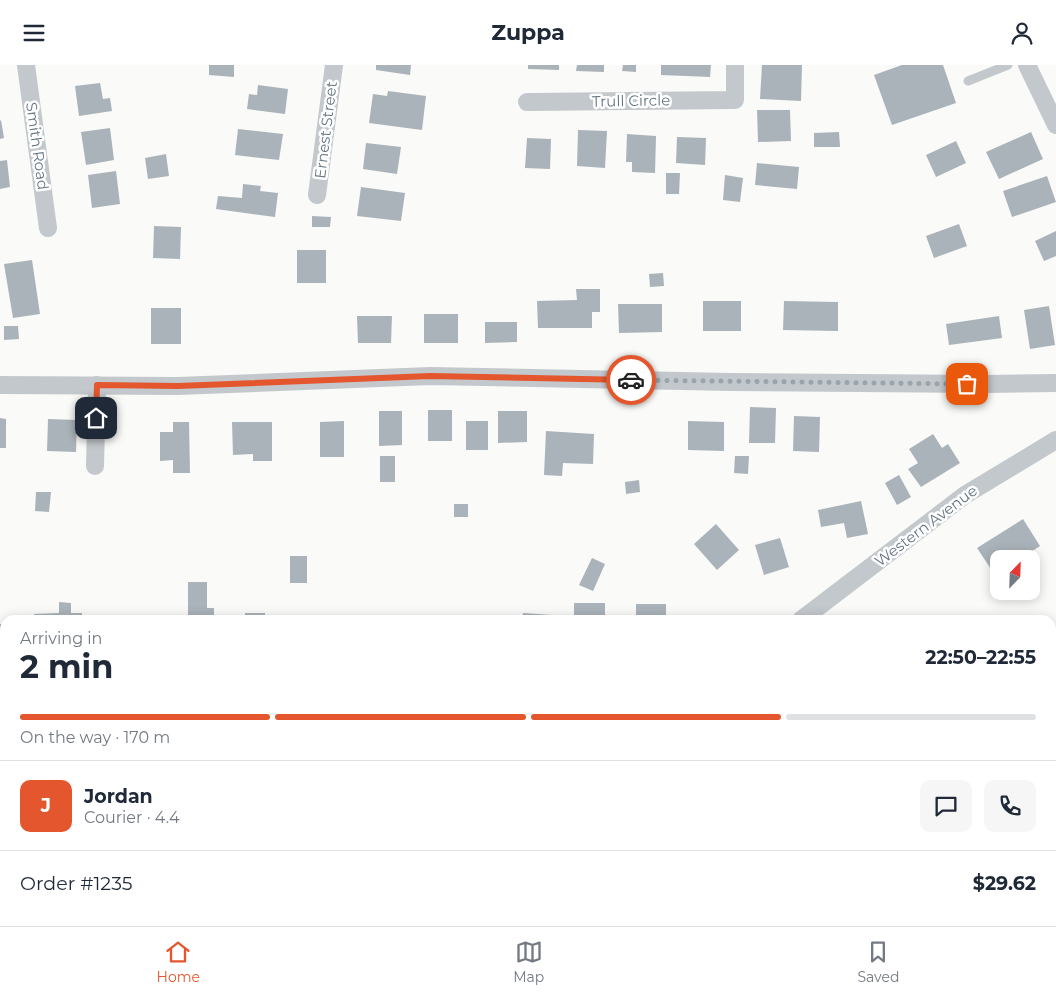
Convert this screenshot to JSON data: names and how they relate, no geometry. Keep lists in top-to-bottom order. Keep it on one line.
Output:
{"streets":{"street":["Trull Circle","Ernest Street","Smith Road","Western Avenue"]},"north":"top right","page":{"header":"Zuppa","heading":["2 min","Arriving in","22:50–22:55"],"panel":["Jordan","Courier · 4.4","Order #1235","$29.62"],"bar":"On the way · 170 m","round":"J","tabs":["Home","Map","Saved"]}}
